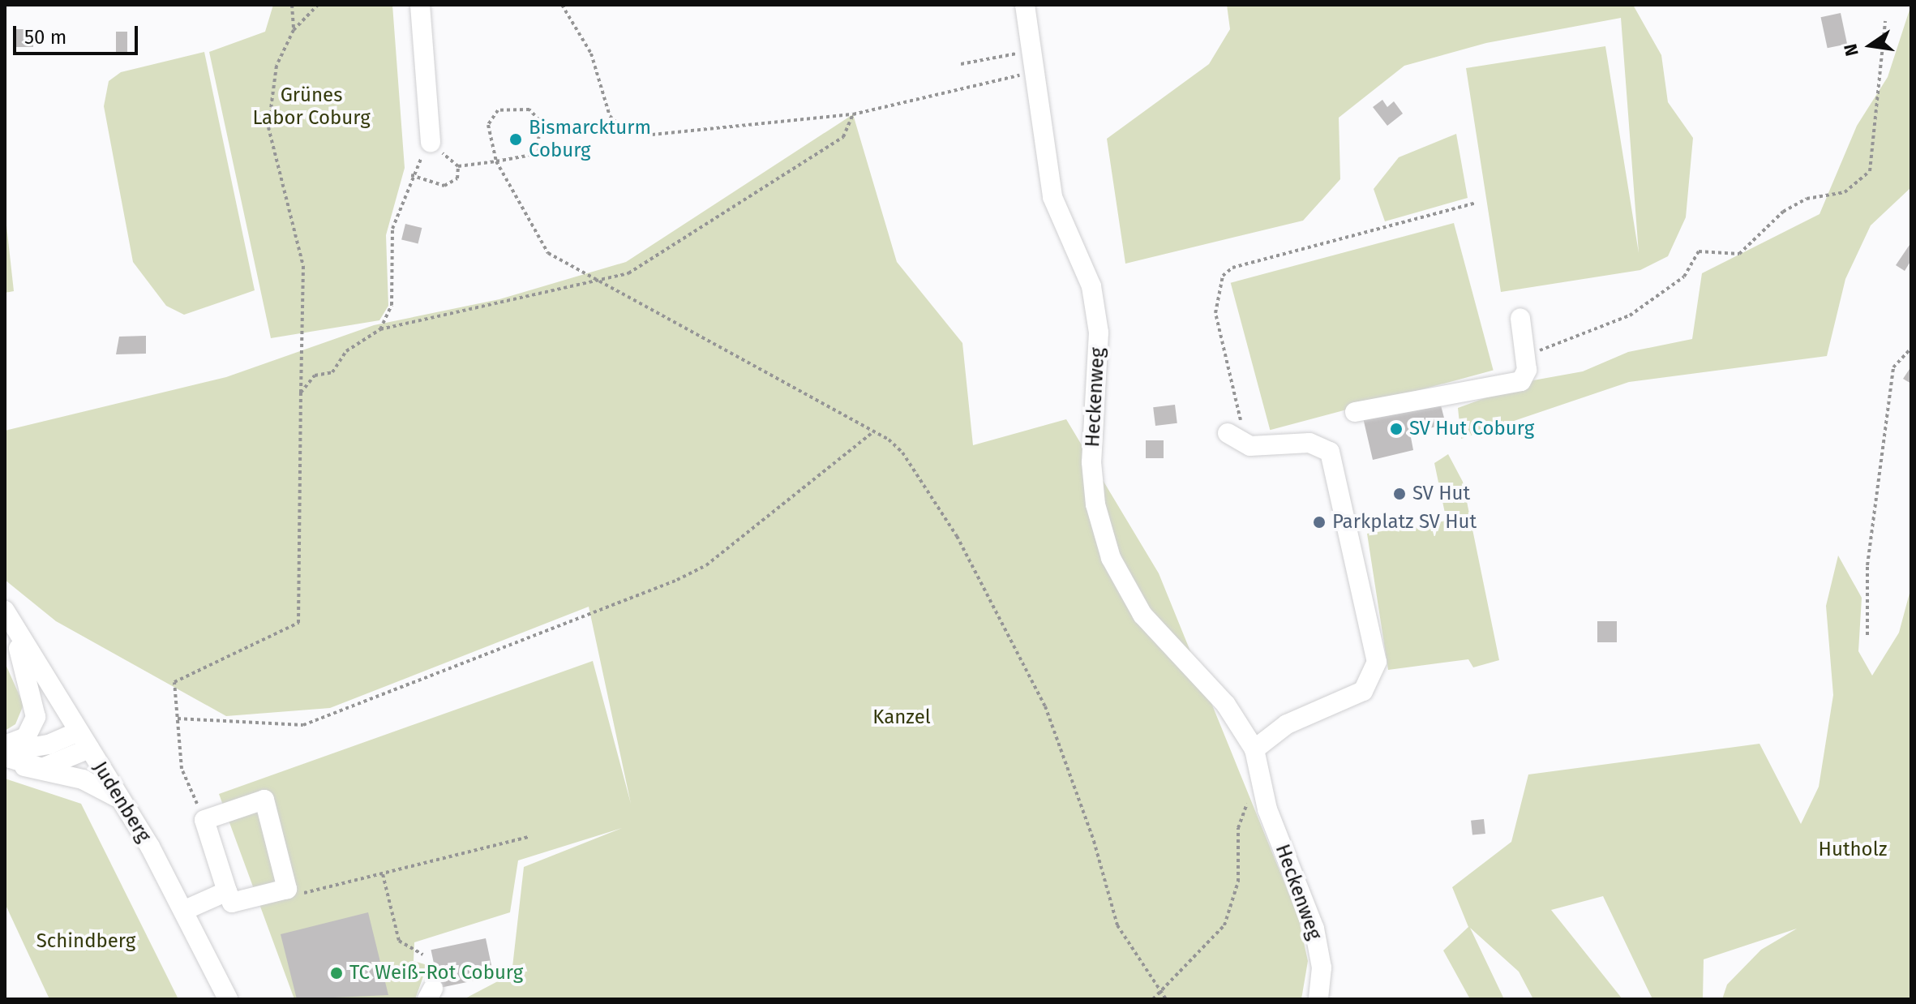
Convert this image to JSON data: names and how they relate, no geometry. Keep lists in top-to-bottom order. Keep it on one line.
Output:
{"streets":{"street":["Heckenweg","Judenberg"]},"parks":["Grünes Labor Coburg","Kanzel","Hutholz","Schindberg"],"places":["Bismarckturm Coburg","SV Hut Coburg","SV Hut","Parkplatz SV Hut","TC Weiß-Rot Coburg"],"scale_bar":"50 m","north":"left"}
